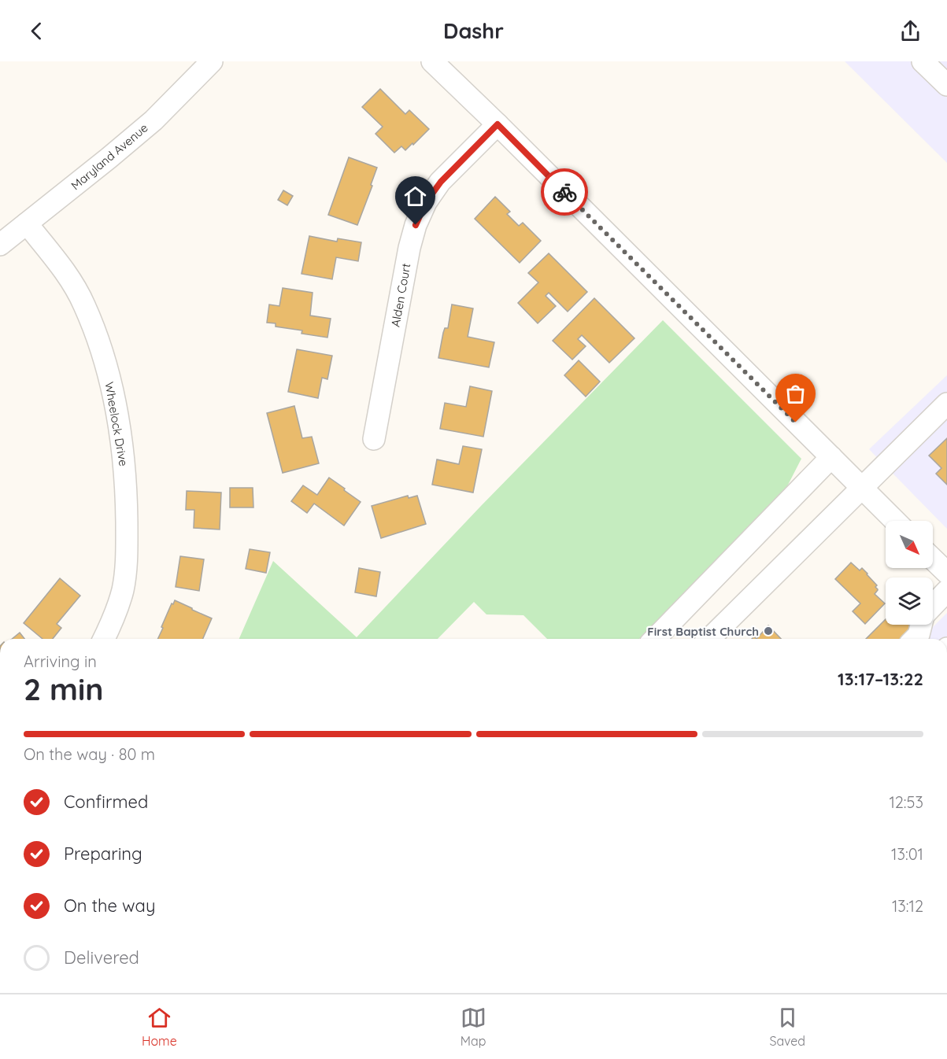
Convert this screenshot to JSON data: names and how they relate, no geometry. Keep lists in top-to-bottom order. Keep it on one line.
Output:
{"streets":{"street":["Maryland Avenue","Alden Court","Wheelock Drive"]},"crossings":[["Maryland Avenue","Wheelock Drive"]],"places":["First Baptist Church"],"north":"bottom right","page":{"header":"Dashr","heading":["2 min","Arriving in","13:17–13:22"],"bar":"On the way · 80 m","list":[["Confirmed","12:53"],["Preparing","13:01"],["On the way","13:12"],"Delivered"],"tabs":["Home","Map","Saved"]}}
